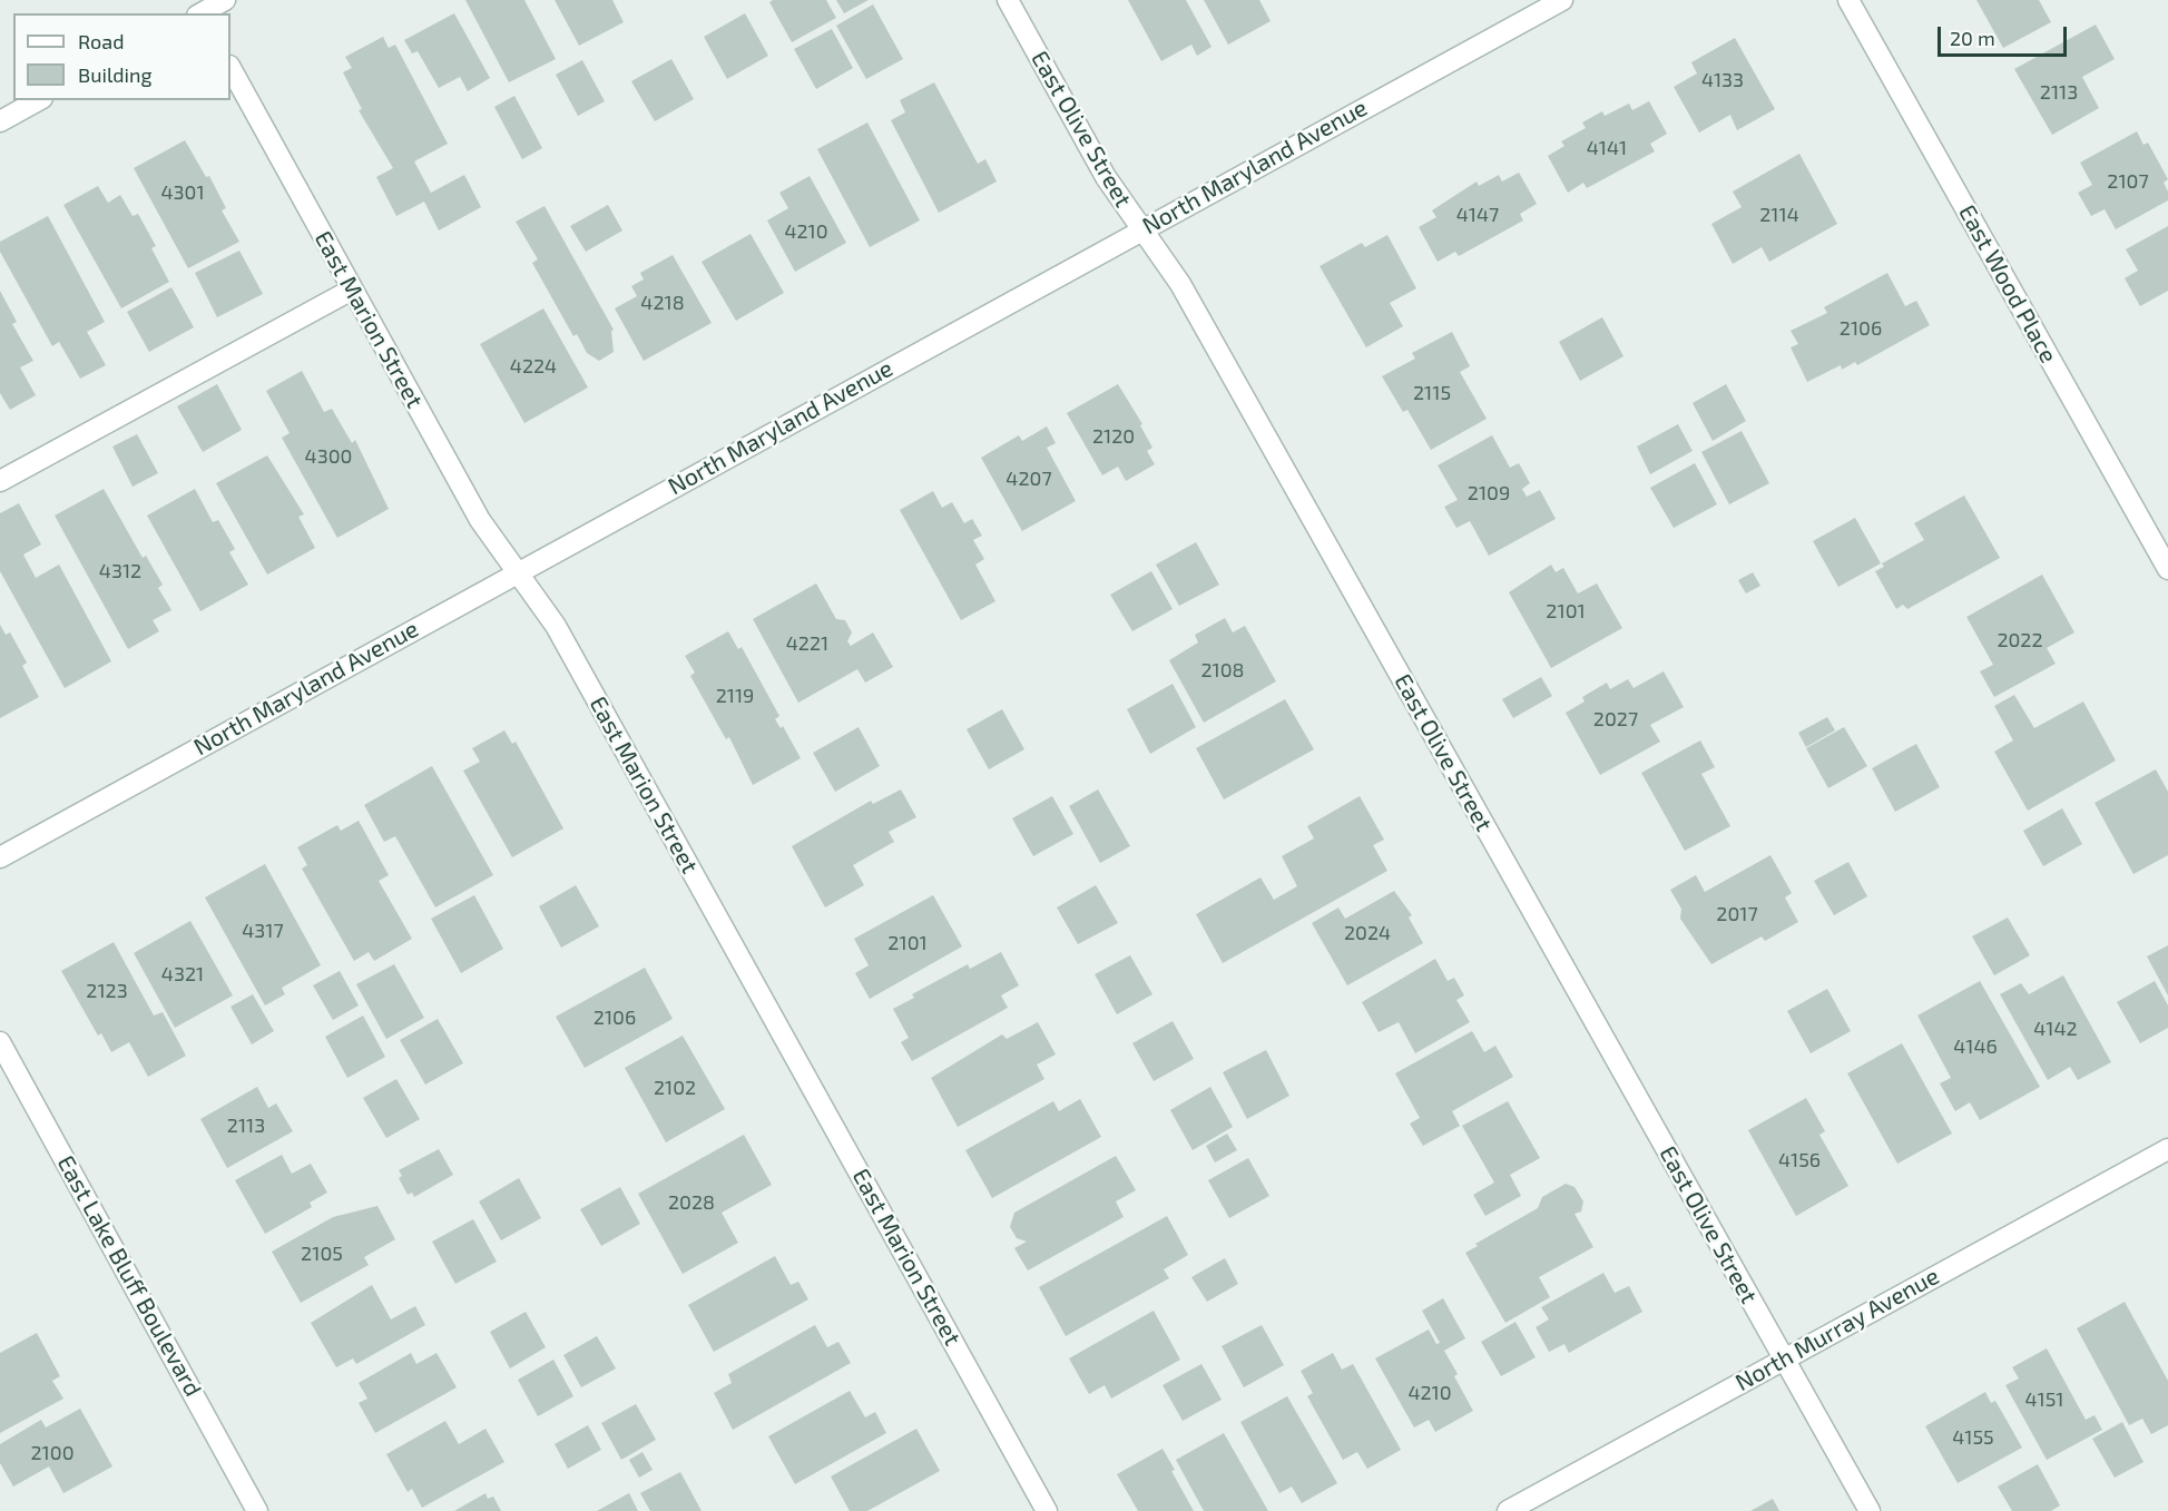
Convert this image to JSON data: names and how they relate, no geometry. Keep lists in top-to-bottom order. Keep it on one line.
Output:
{"streets":{"street":["East Olive Street","North Maryland Avenue","East Wood Place","East Marion Street","East Lake Bluff Boulevard","North Murray Avenue"]},"crossings":[["East Olive Street","North Maryland Avenue"],["East Olive Street","North Murray Avenue"],["North Maryland Avenue","East Marion Street"]],"house_numbers":["4133","2113","4141","2107","4301","4147","2114","4210","4218","2106","4224","2115","2120","4300","4207","2109","4312","2101","2022","4221","2108","2119","2027","2017","4317","2024","2101","4321","2123","2106","4142","4146","2102","2113","4156","2028","2105","4210","4151","4155","2100"],"legend":["Road","Building"],"scale_bar":"20 m"}
